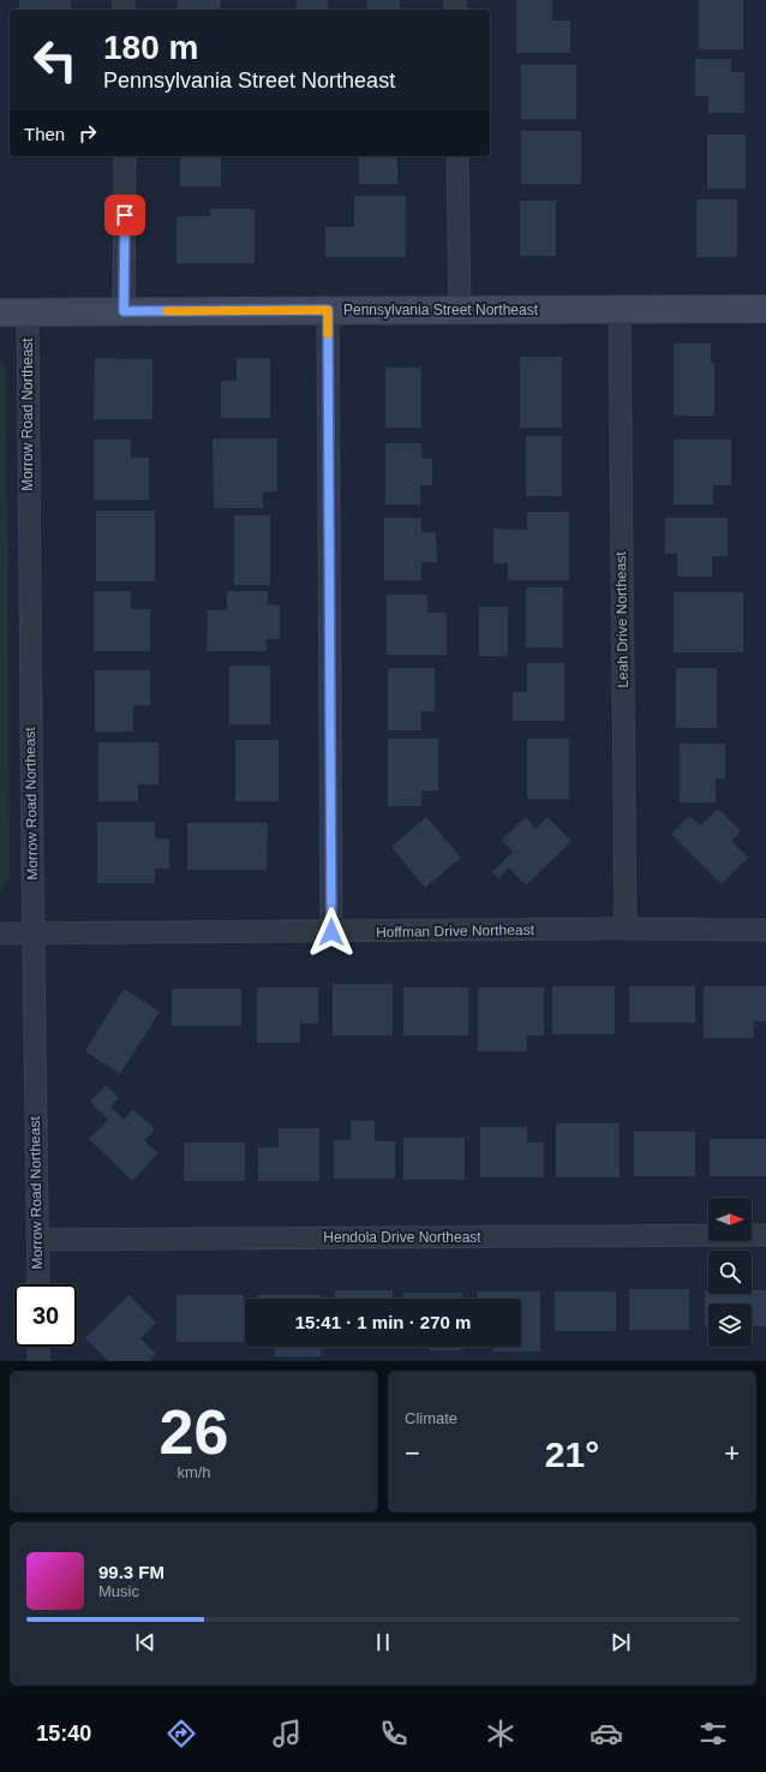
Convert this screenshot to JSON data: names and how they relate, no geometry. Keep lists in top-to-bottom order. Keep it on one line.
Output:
{"streets":{"street":["Pennsylvania Street Northeast","Morrow Road Northeast","Leah Drive Northeast","Hoffman Drive Northeast","Hendola Drive Northeast"]},"crossings":[["Pennsylvania Street Northeast","Morrow Road Northeast"],["Pennsylvania Street Northeast","Leah Drive Northeast"],["Morrow Road Northeast","Hoffman Drive Northeast"],["Morrow Road Northeast","Hendola Drive Northeast"],["Leah Drive Northeast","Hoffman Drive Northeast"]],"north":"right","page":{"turn":["180 m","Pennsylvania Street Northeast"],"then":"Then","limit":"30","trip":"15:41 · 1 min · 270 m","tile":[["26","km/h"],"Climate"],"heat":["−","21°","+"],"song":["99.3 FM","Music"],"tabs":"15:40"}}
